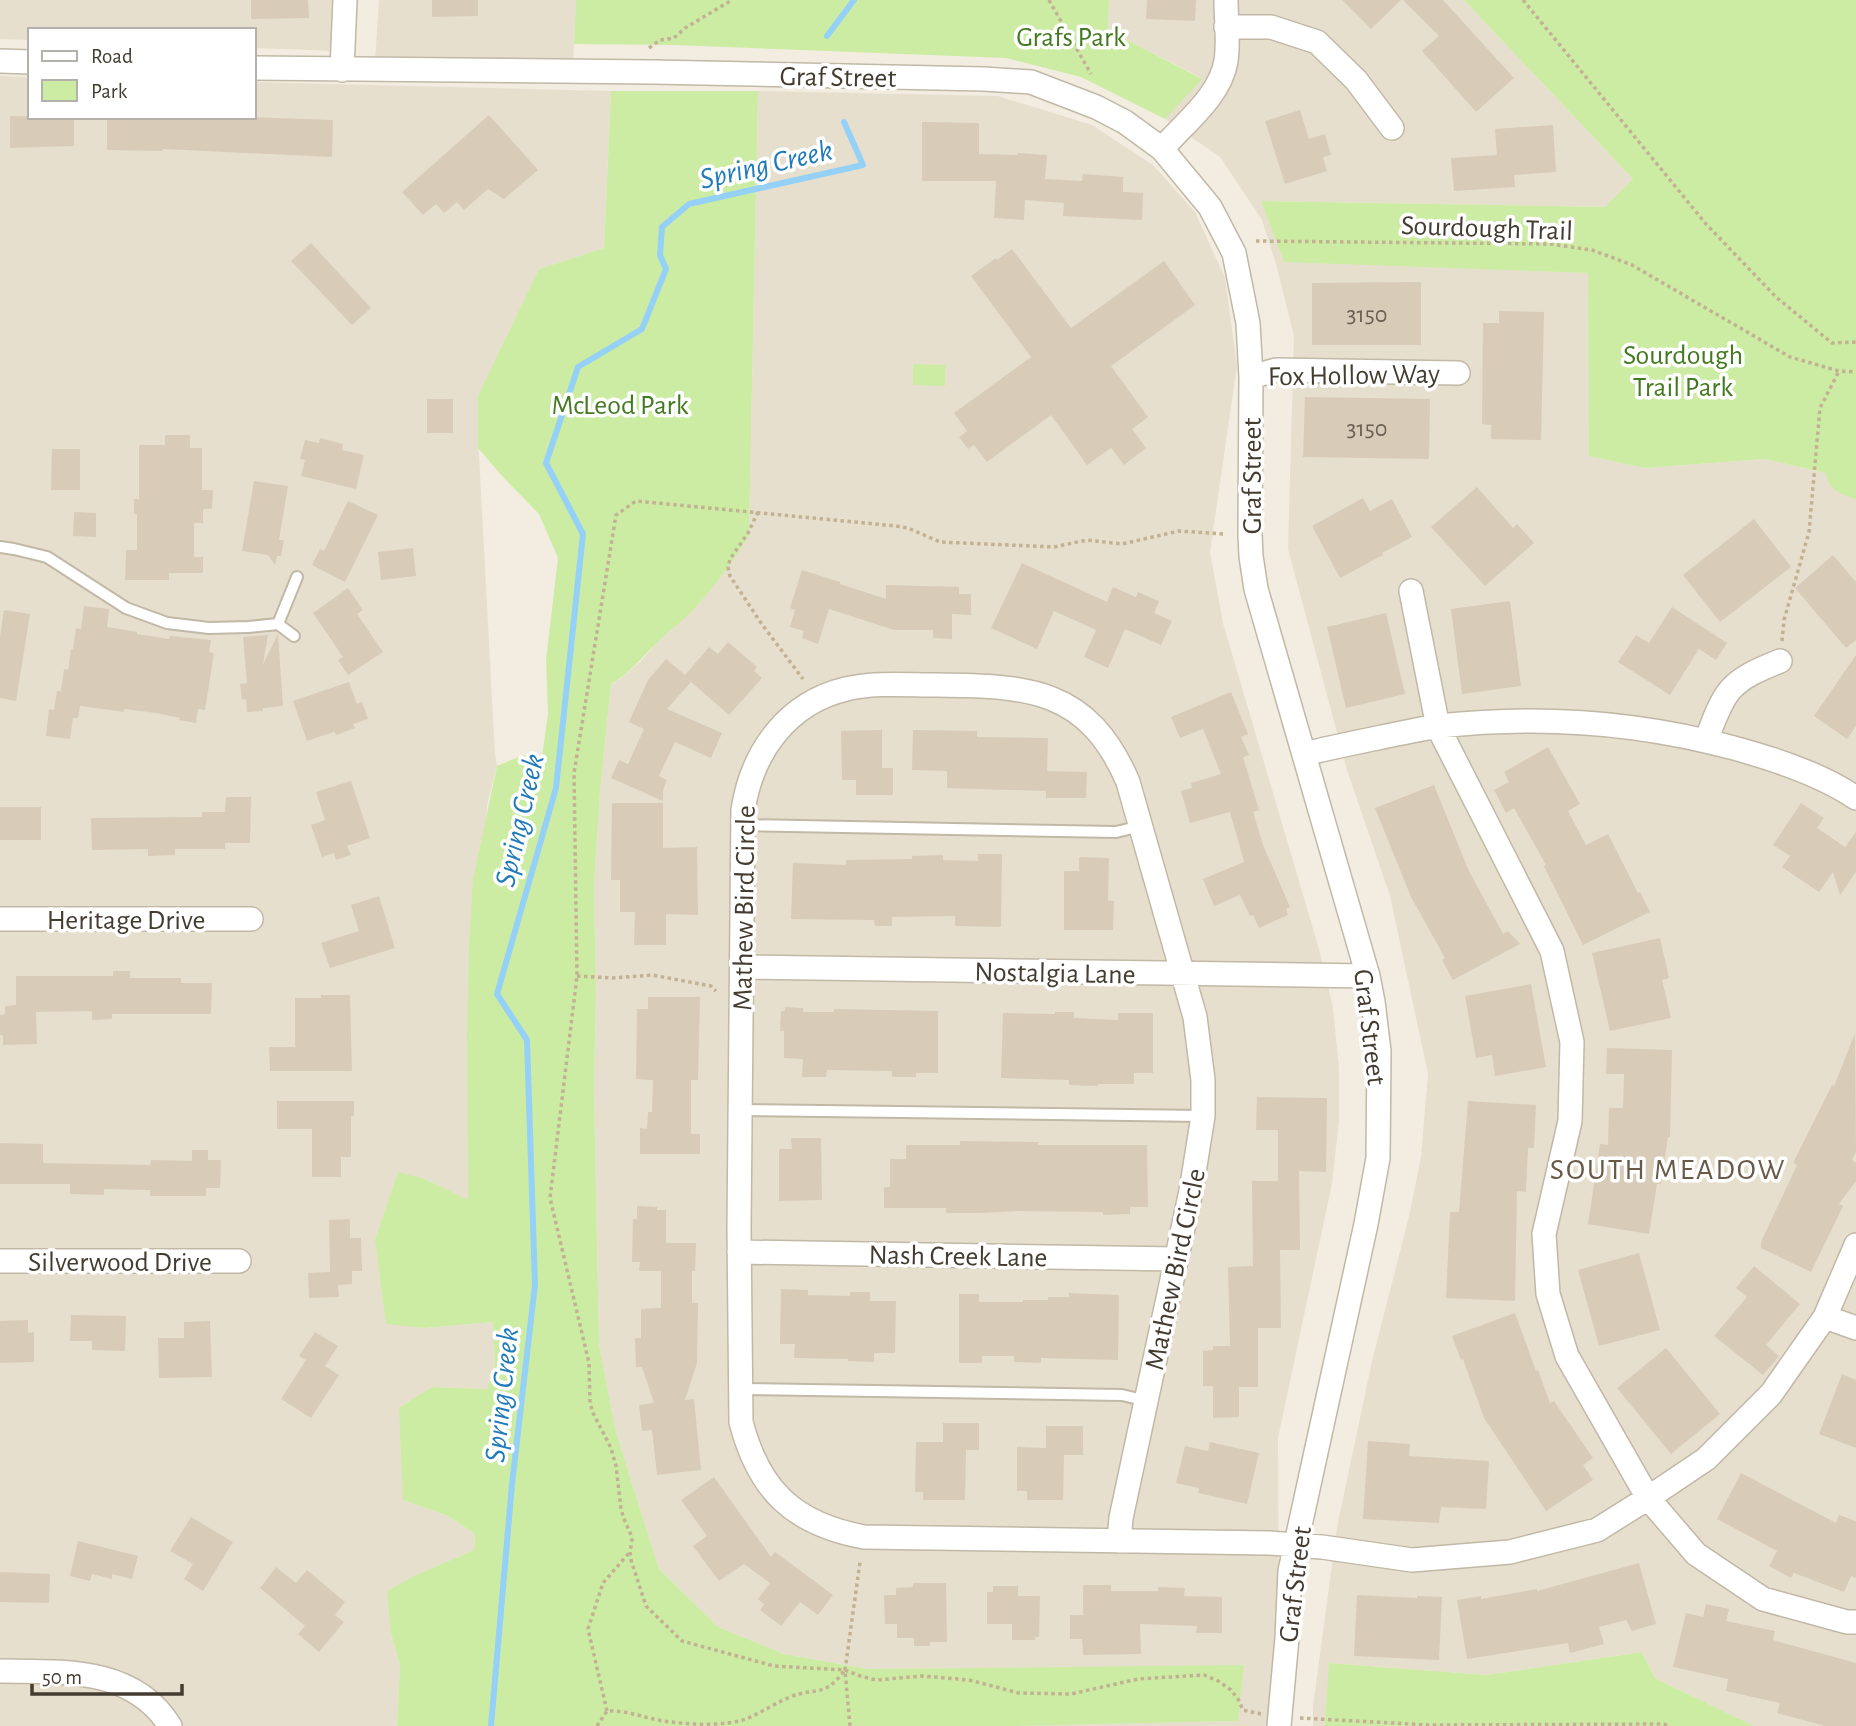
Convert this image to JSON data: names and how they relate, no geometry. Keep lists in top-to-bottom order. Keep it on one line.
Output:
{"streets":{"street":["Graf Street","Fox Hollow Way","Mathew Bird Circle","Heritage Drive","Nostalgia Lane","Nash Creek Lane","Silverwood Drive"],"path":["Sourdough Trail"]},"crossings":[["Graf Street","Fox Hollow Way"],["Graf Street","Mathew Bird Circle"],["Graf Street","Nostalgia Lane"],["Mathew Bird Circle","Nostalgia Lane"],["Mathew Bird Circle","Nash Creek Lane"]],"districts":["SOUTH MEADOW"],"water":["Spring Creek"],"parks":["Grafs Park","Sourdough Trail Park","McLeod Park"],"house_numbers":["3150","3150"],"legend":["Road","Park"],"scale_bar":"50 m"}
